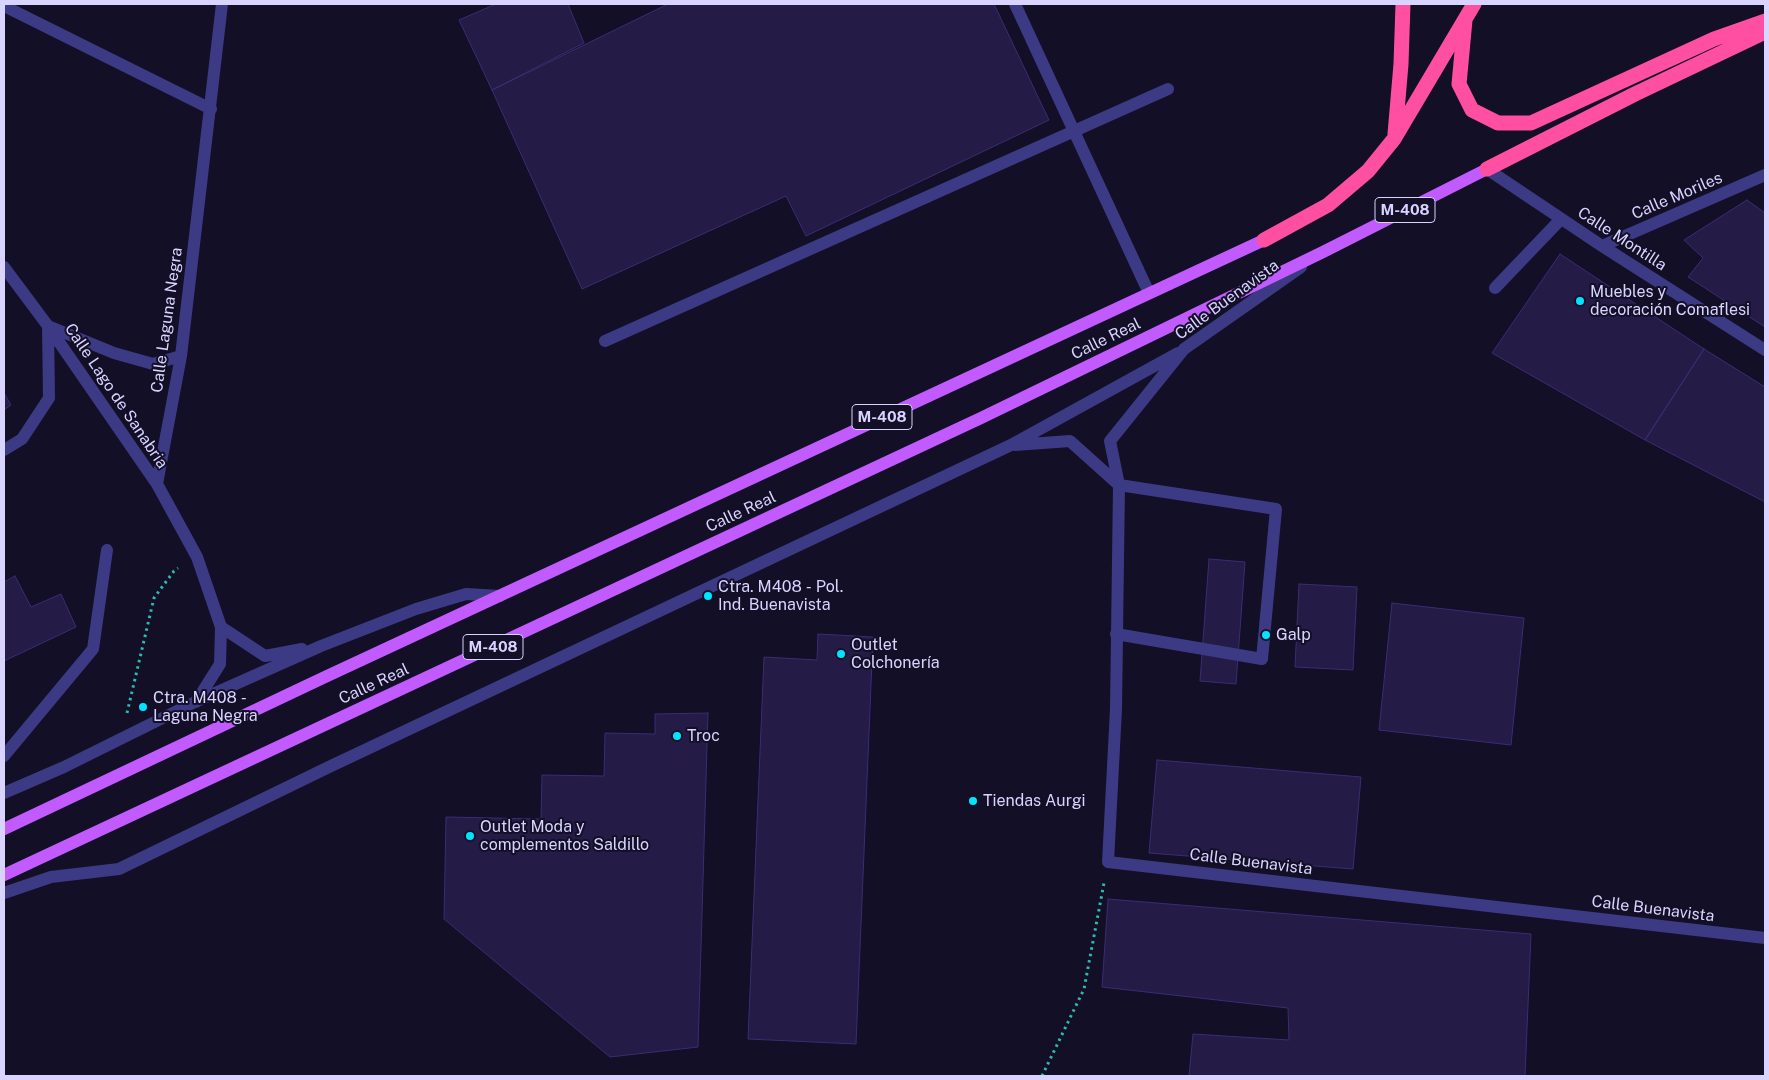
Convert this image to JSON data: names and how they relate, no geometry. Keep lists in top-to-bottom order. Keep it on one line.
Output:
{"streets":{"main road":["M-408","Calle Real"],"street":["Calle Moriles","Calle Montilla","Calle Buenavista","Calle Laguna Negra","Calle Lago de Sanabria"]},"crossings":[["Calle Moriles","Calle Montilla"],["Calle Montilla","Calle Real"],["Calle Buenavista","Calle Real"],["Calle Laguna Negra","Calle Lago de Sanabria"]],"places":["Muebles y decoración Comaflesi","Ctra. M408 - Pol. Ind. Buenavista","Galp","Outlet Colchonería","Ctra. M408 - Laguna Negra","Troc","Tiendas Aurgi","Outlet Moda y complementos Saldillo"]}
